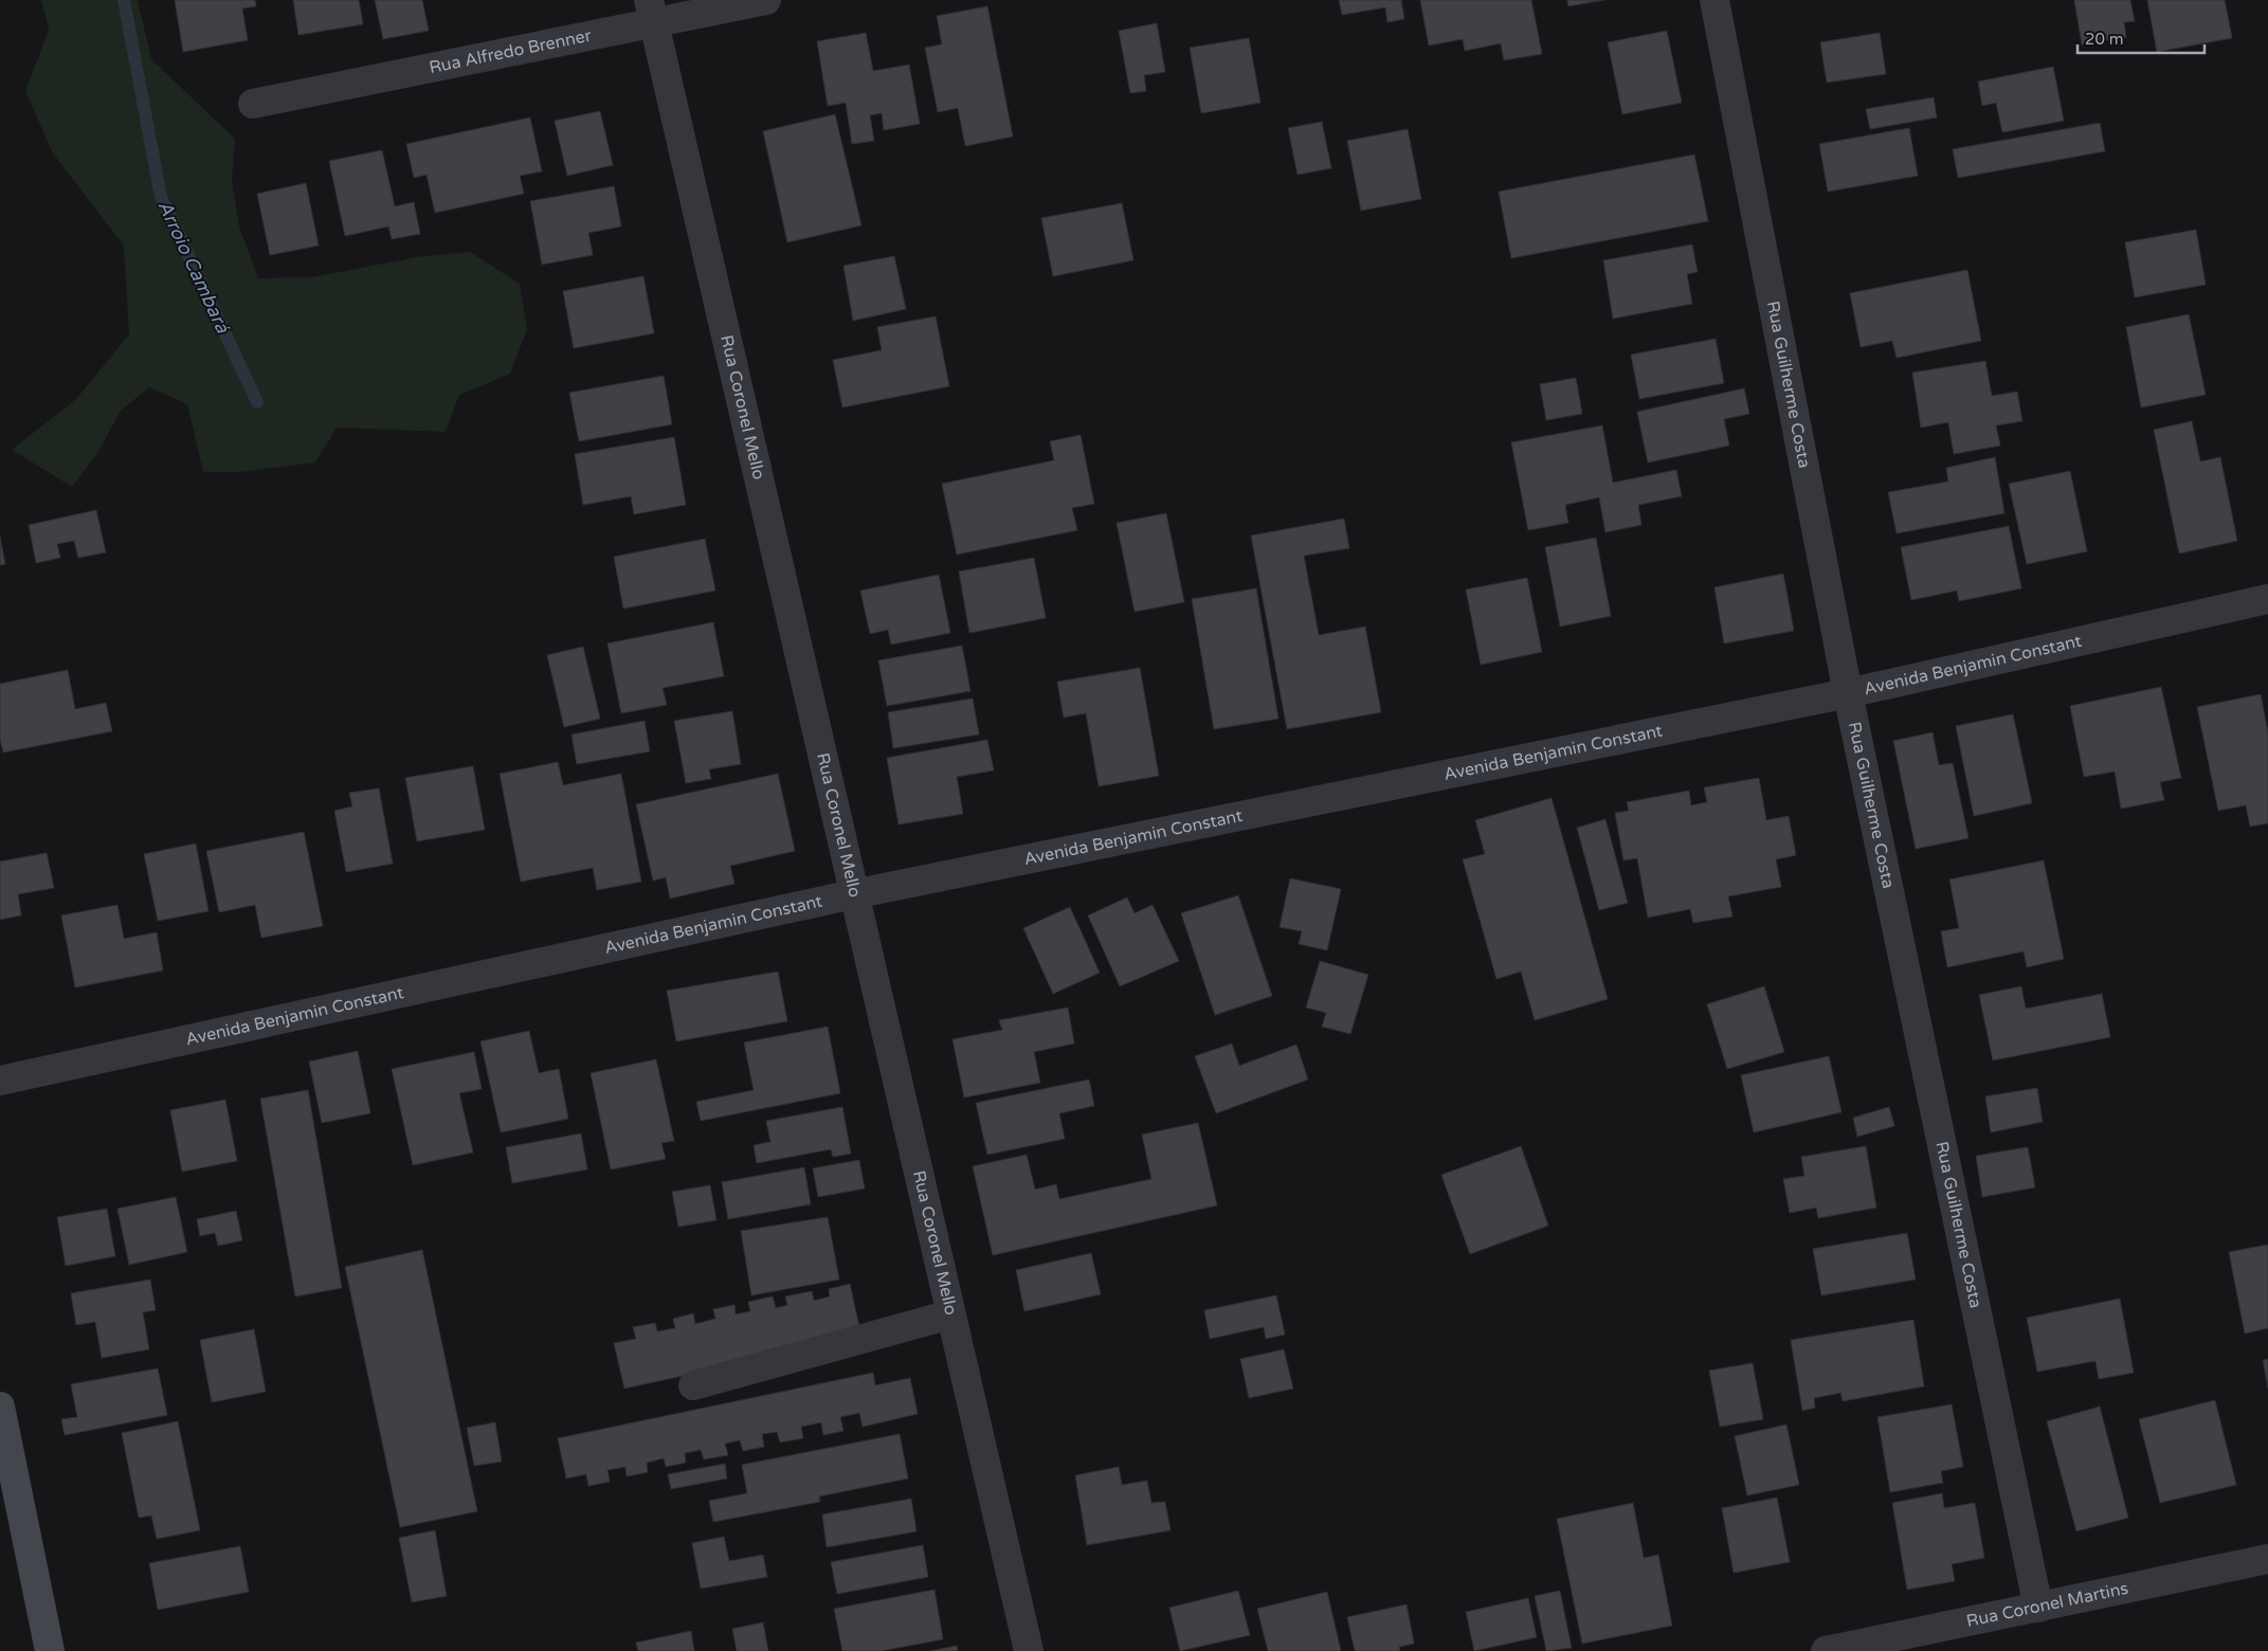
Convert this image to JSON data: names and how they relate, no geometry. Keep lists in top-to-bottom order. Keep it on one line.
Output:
{"streets":{"street":["Rua Alfredo Brenner","Rua Guilherme Costa","Rua Coronel Mello","Avenida Benjamin Constant","Rua Coronel Martins"]},"crossings":[["Rua Alfredo Brenner","Rua Coronel Mello"],["Rua Guilherme Costa","Avenida Benjamin Constant"],["Rua Guilherme Costa","Rua Coronel Martins"],["Rua Coronel Mello","Avenida Benjamin Constant"]],"water":["Arroio Cambará"],"scale_bar":"20 m"}
